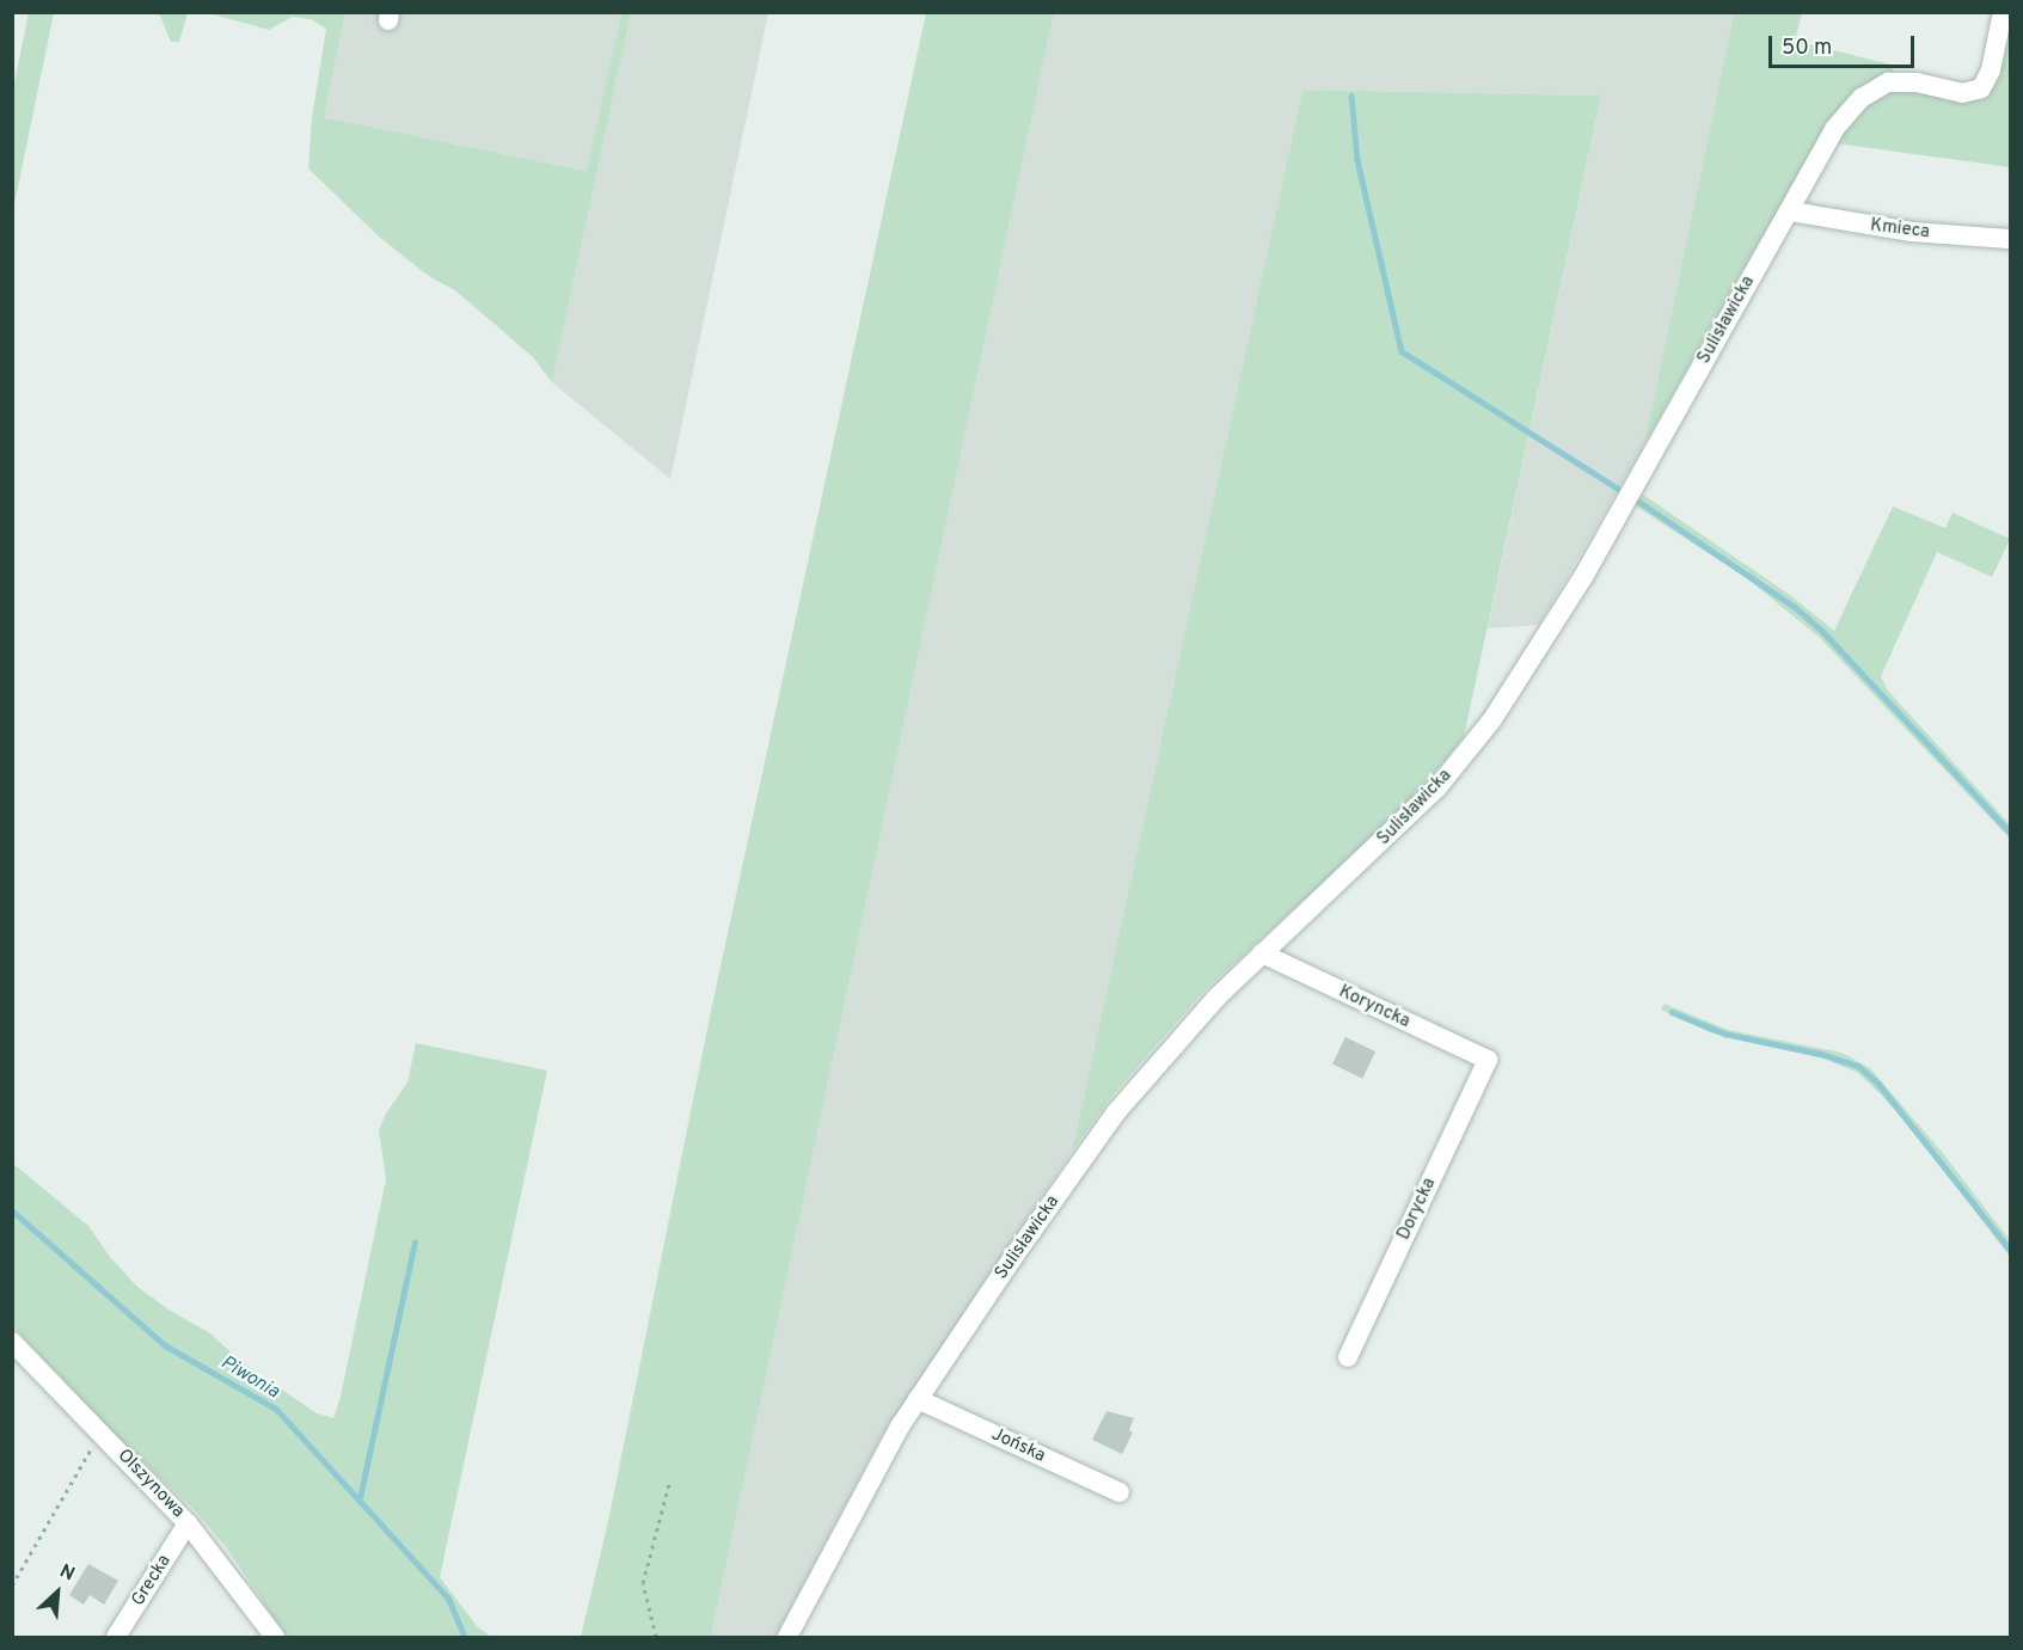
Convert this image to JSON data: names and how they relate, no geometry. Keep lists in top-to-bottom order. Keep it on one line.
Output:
{"streets":{"street":["Kmieca","Sulisławicka","Koryncka","Dorycka","Jońska","Olszynowa","Grecka"]},"crossings":[["Kmieca","Sulisławicka"],["Sulisławicka","Koryncka"],["Sulisławicka","Jońska"],["Koryncka","Dorycka"],["Olszynowa","Grecka"]],"water":["Piwonia"],"scale_bar":"50 m","north":"top right"}
